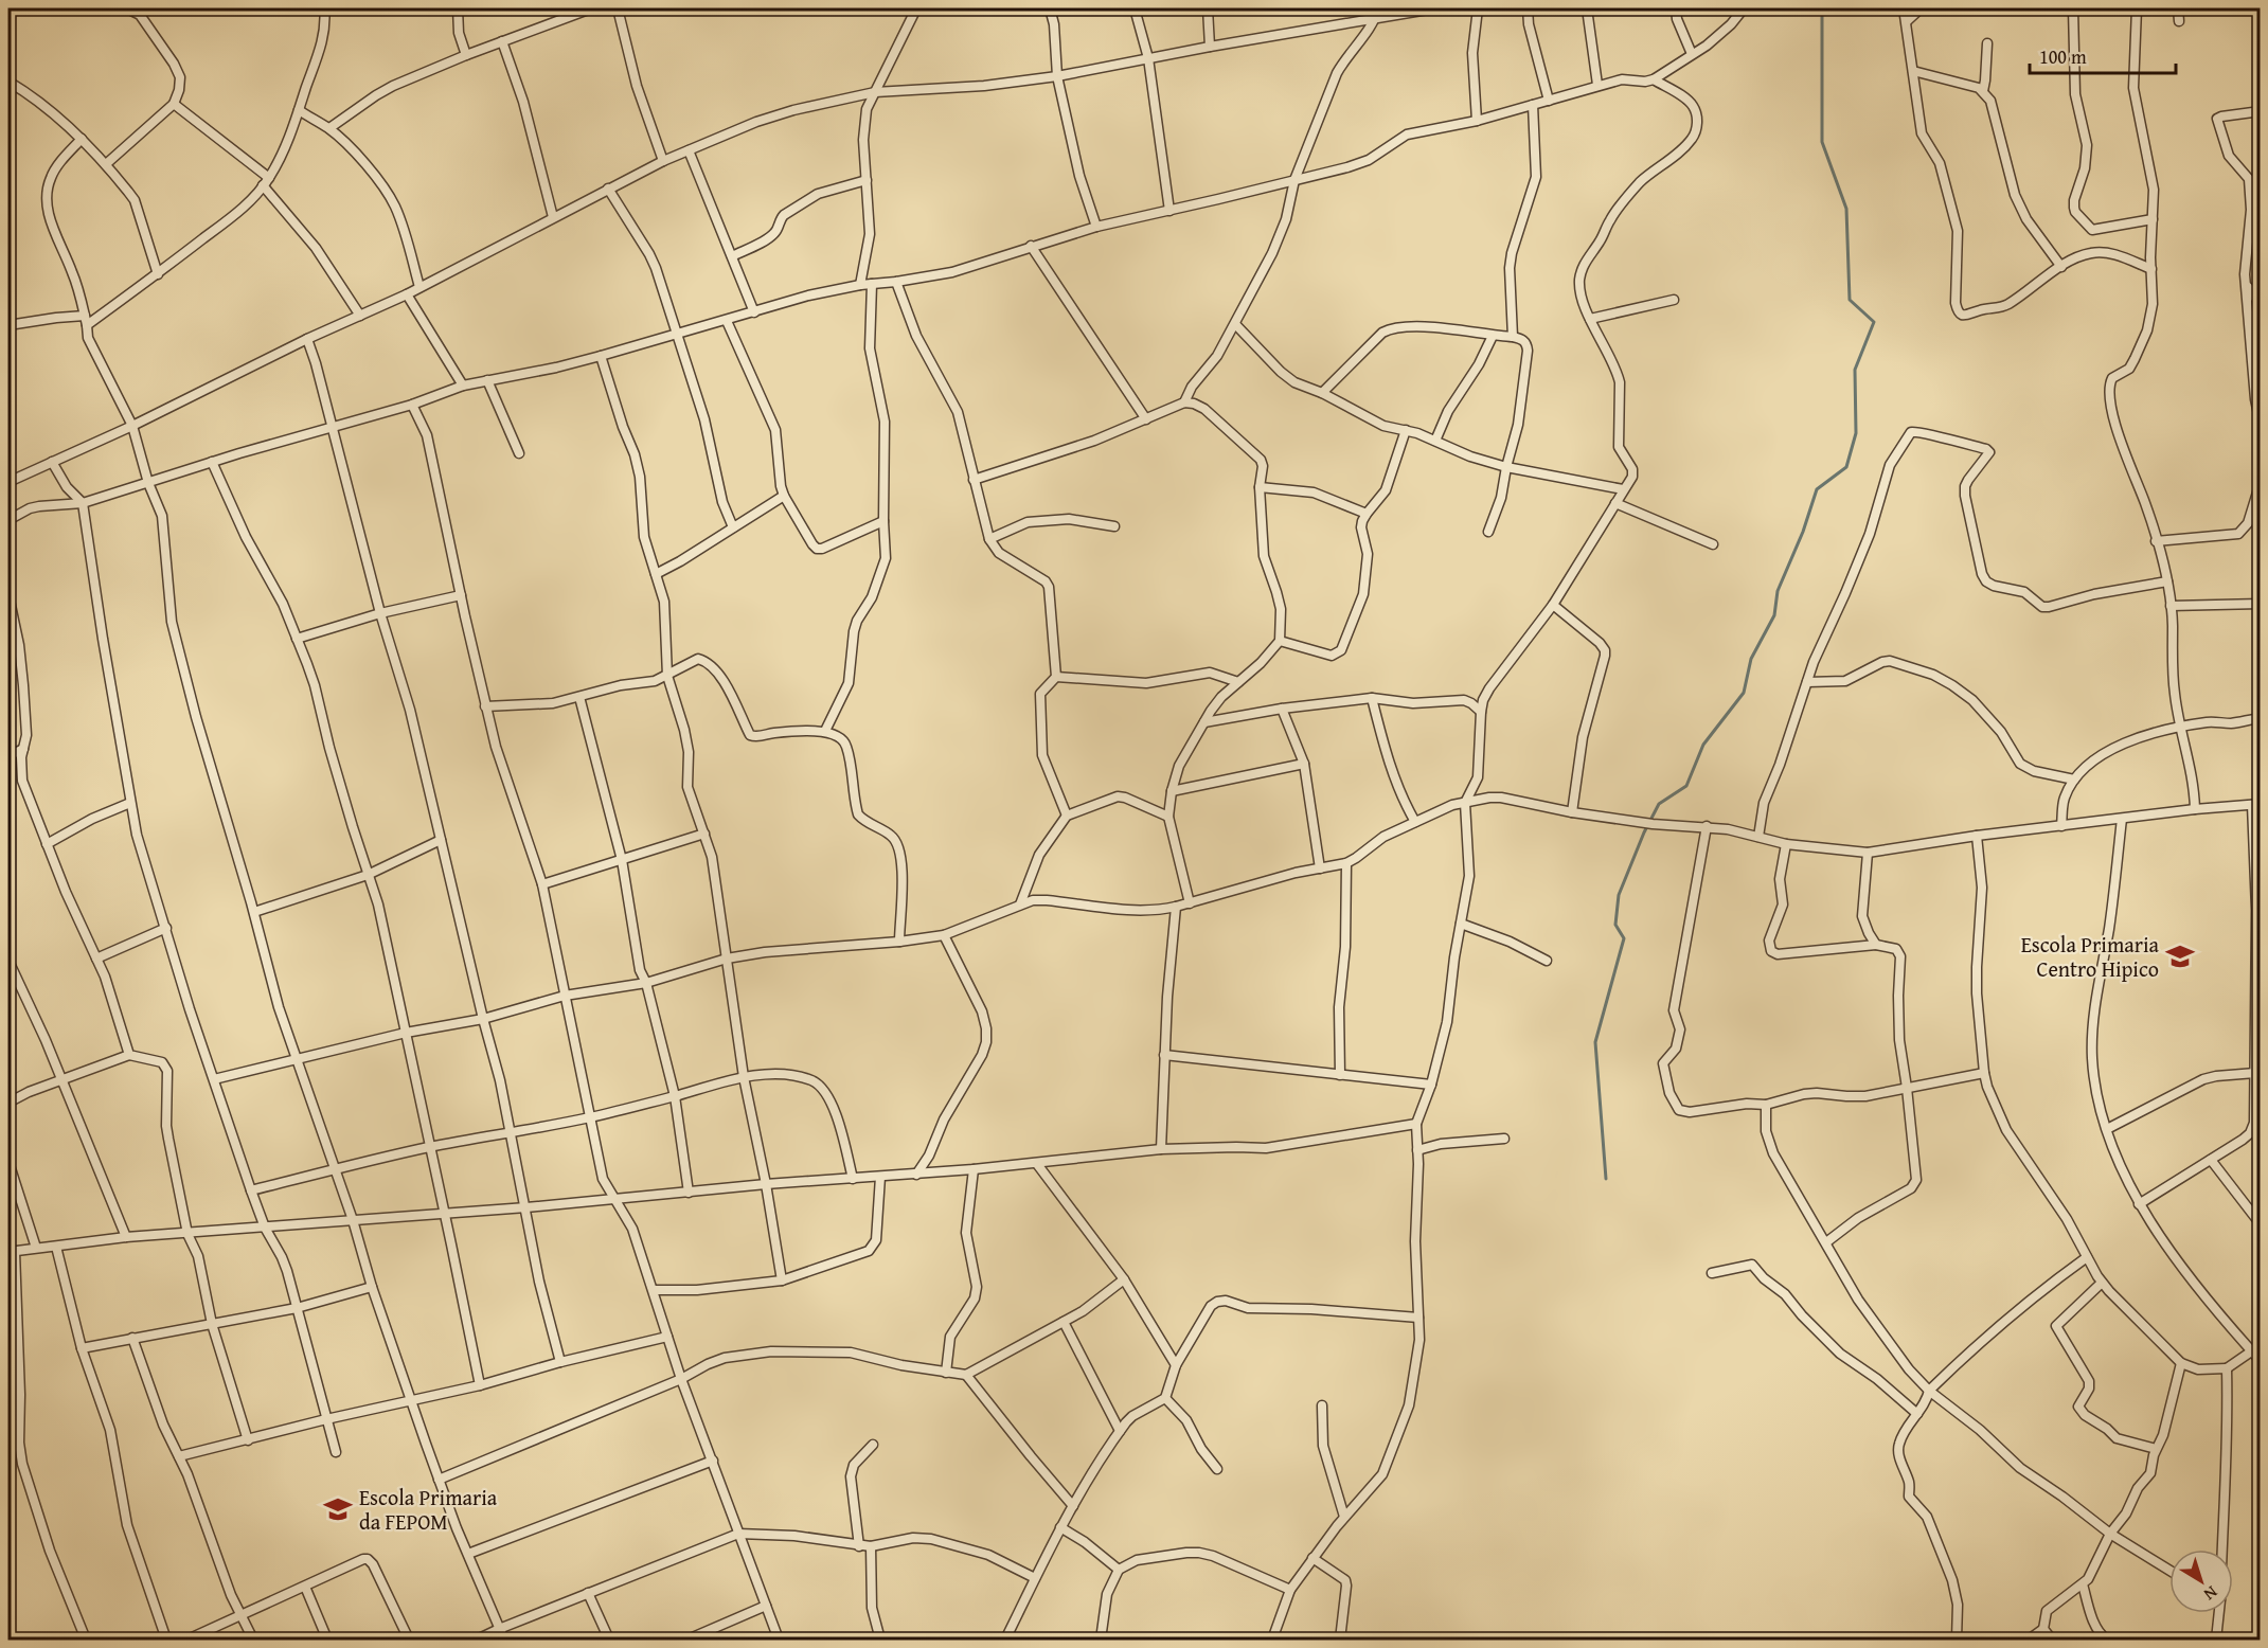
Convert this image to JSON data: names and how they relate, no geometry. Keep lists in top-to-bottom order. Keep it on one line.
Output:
{"places":{"school or university":["Escola Primaria Centro Hipico","Escola Primaria da FEPOM"]},"scale_bar":"100 m","north":"bottom right"}
